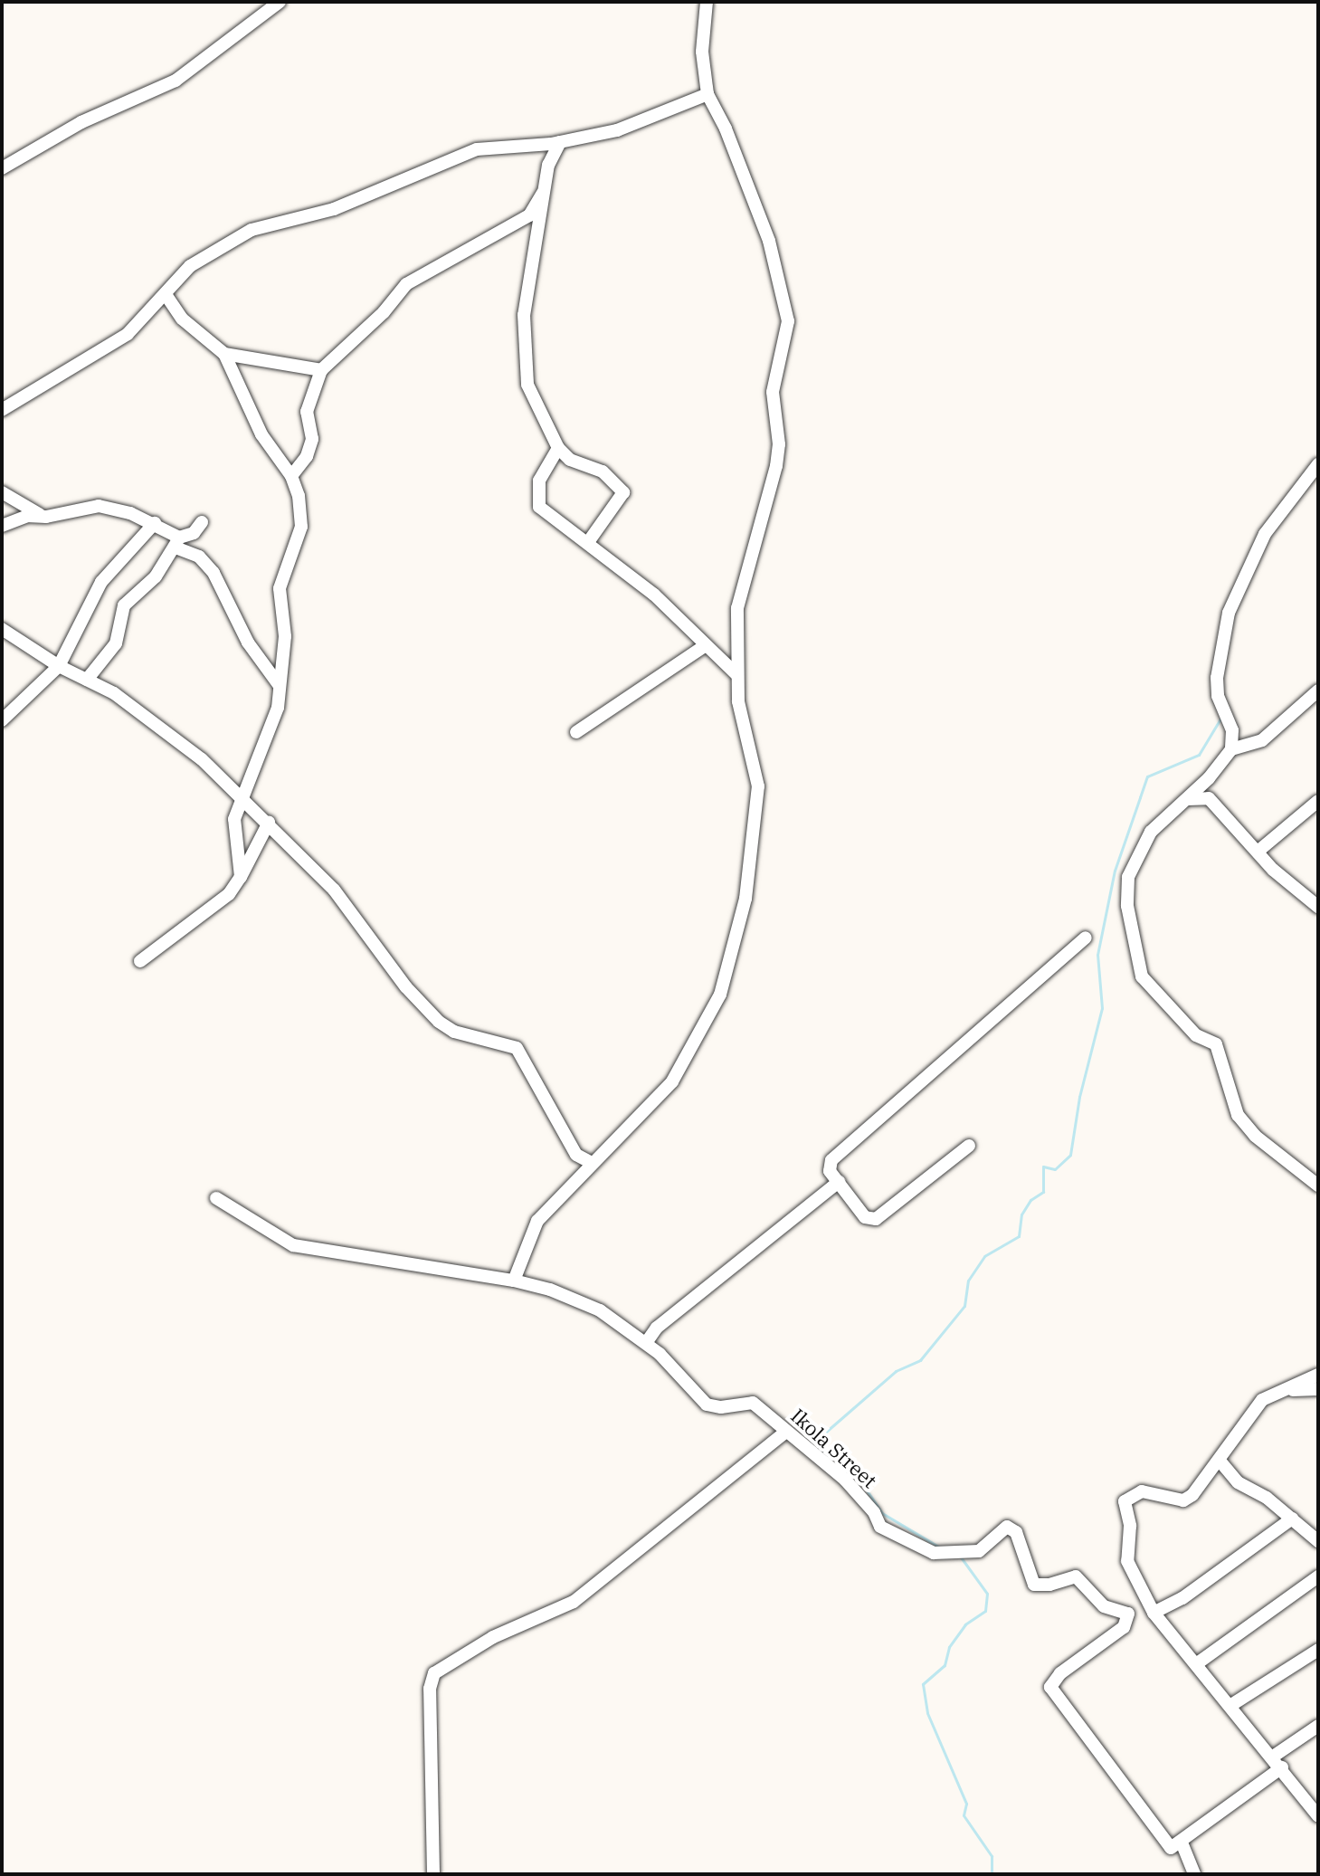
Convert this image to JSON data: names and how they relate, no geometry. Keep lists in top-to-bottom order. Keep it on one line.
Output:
{"streets":{"street":["Ikola Street"]}}
